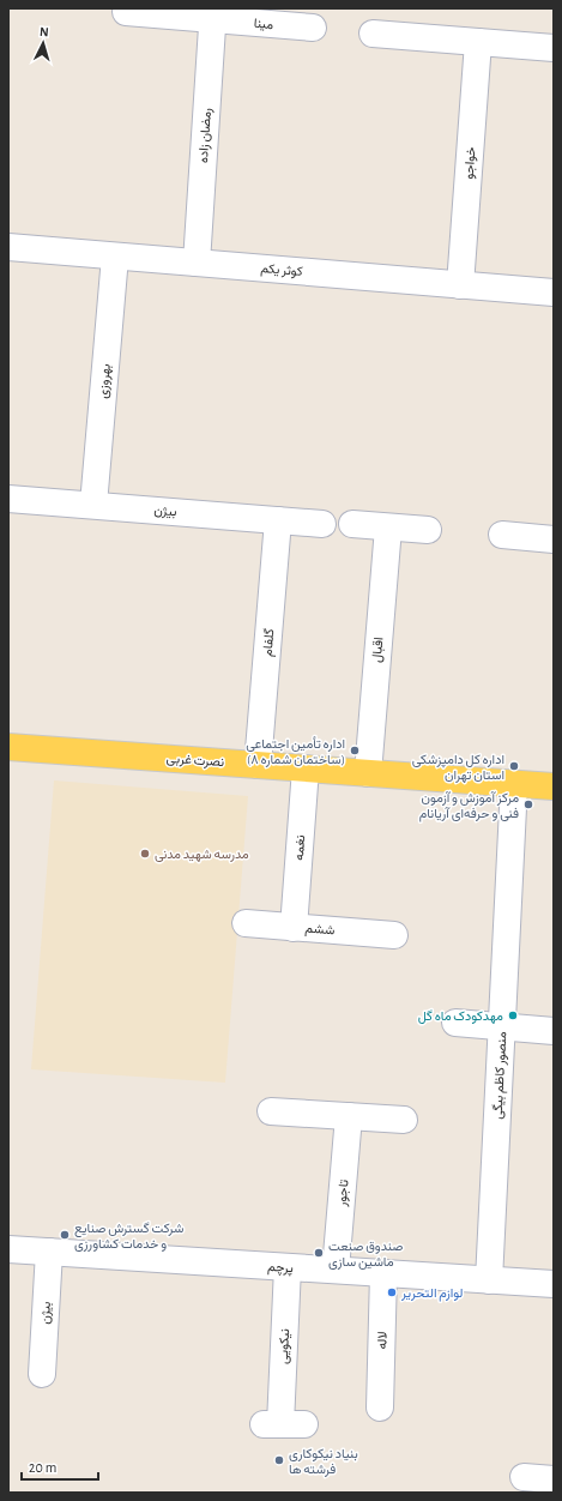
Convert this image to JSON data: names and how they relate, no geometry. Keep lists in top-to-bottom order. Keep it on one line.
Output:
{"streets":{"main road":["نصرت غربی"],"street":["مینا","رمضان زاده","خواجو","کوثر یکم","بهروزی","بیژن","گلفام","اقبال","نغمه","ششم","منصور کاظم بیگی","تاجور","پرچم","لاله","نیکویی"]},"crossings":[["مینا","رمضان زاده"],["رمضان زاده","کوثر یکم"],["خواجو","کوثر یکم"],["کوثر یکم","بهروزی"],["بهروزی","بیژن"],["بیژن","گلفام"],["بیژن","پرچم"],["گلفام","نصرت غربی"],["اقبال","نصرت غربی"],["نصرت غربی","نغمه"],["نصرت غربی","منصور کاظم بیگی"],["نغمه","ششم"],["منصور کاظم بیگی","پرچم"],["تاجور","پرچم"],["پرچم","لاله"],["پرچم","نیکویی"]],"places":["اداره تأمین اجتماعی (ساختمان شماره ۸)","اداره کل دامپزشکی استان تهران","مرکز آموزش و آزمون فنی و حرفه‌ای آریانام","مدرسه شهید مدنی","مهدکودک ماه گل","شرکت گسترش صنایع و خدمات کشاورزی","صندوق صنعت ماشین سازی","لوازم التحریر","بنیاد نیکوکاری فرشته ها"],"scale_bar":"20 m","north":"top"}
